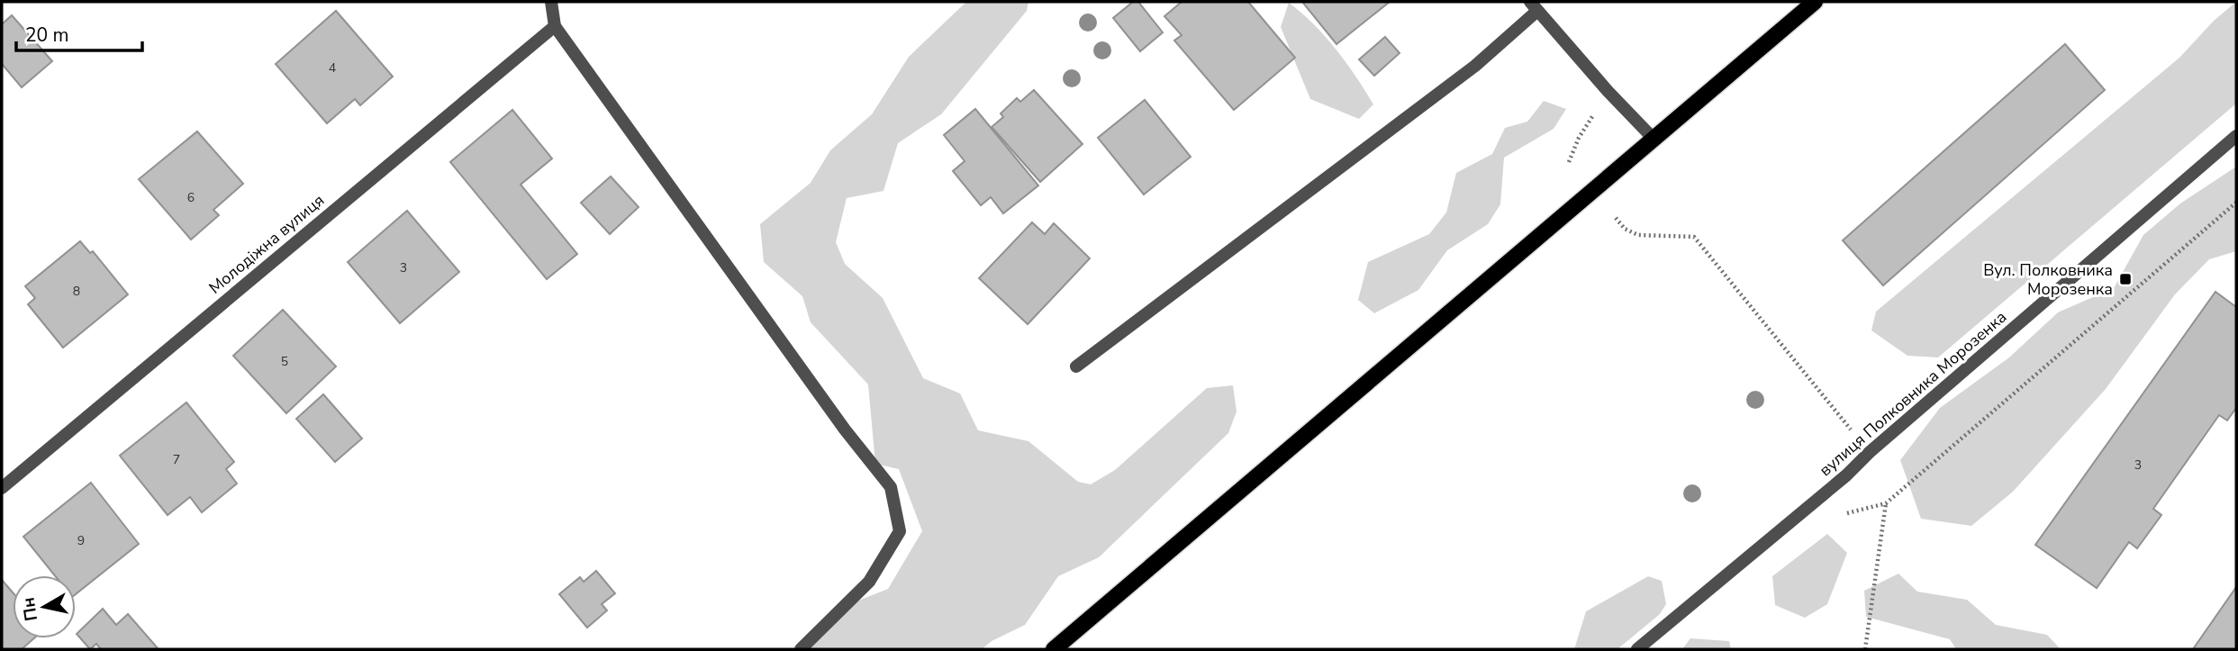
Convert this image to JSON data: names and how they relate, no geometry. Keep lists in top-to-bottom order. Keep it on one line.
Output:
{"streets":{"street":["Молодіжна вулиця","вулиця Полковника Морозенка"]},"places":{"transit":["Вул. Полковника Морозенка"]},"house_numbers":["4","6","3","8","5","7","3","9"],"scale_bar":"20 m","north":"left"}
